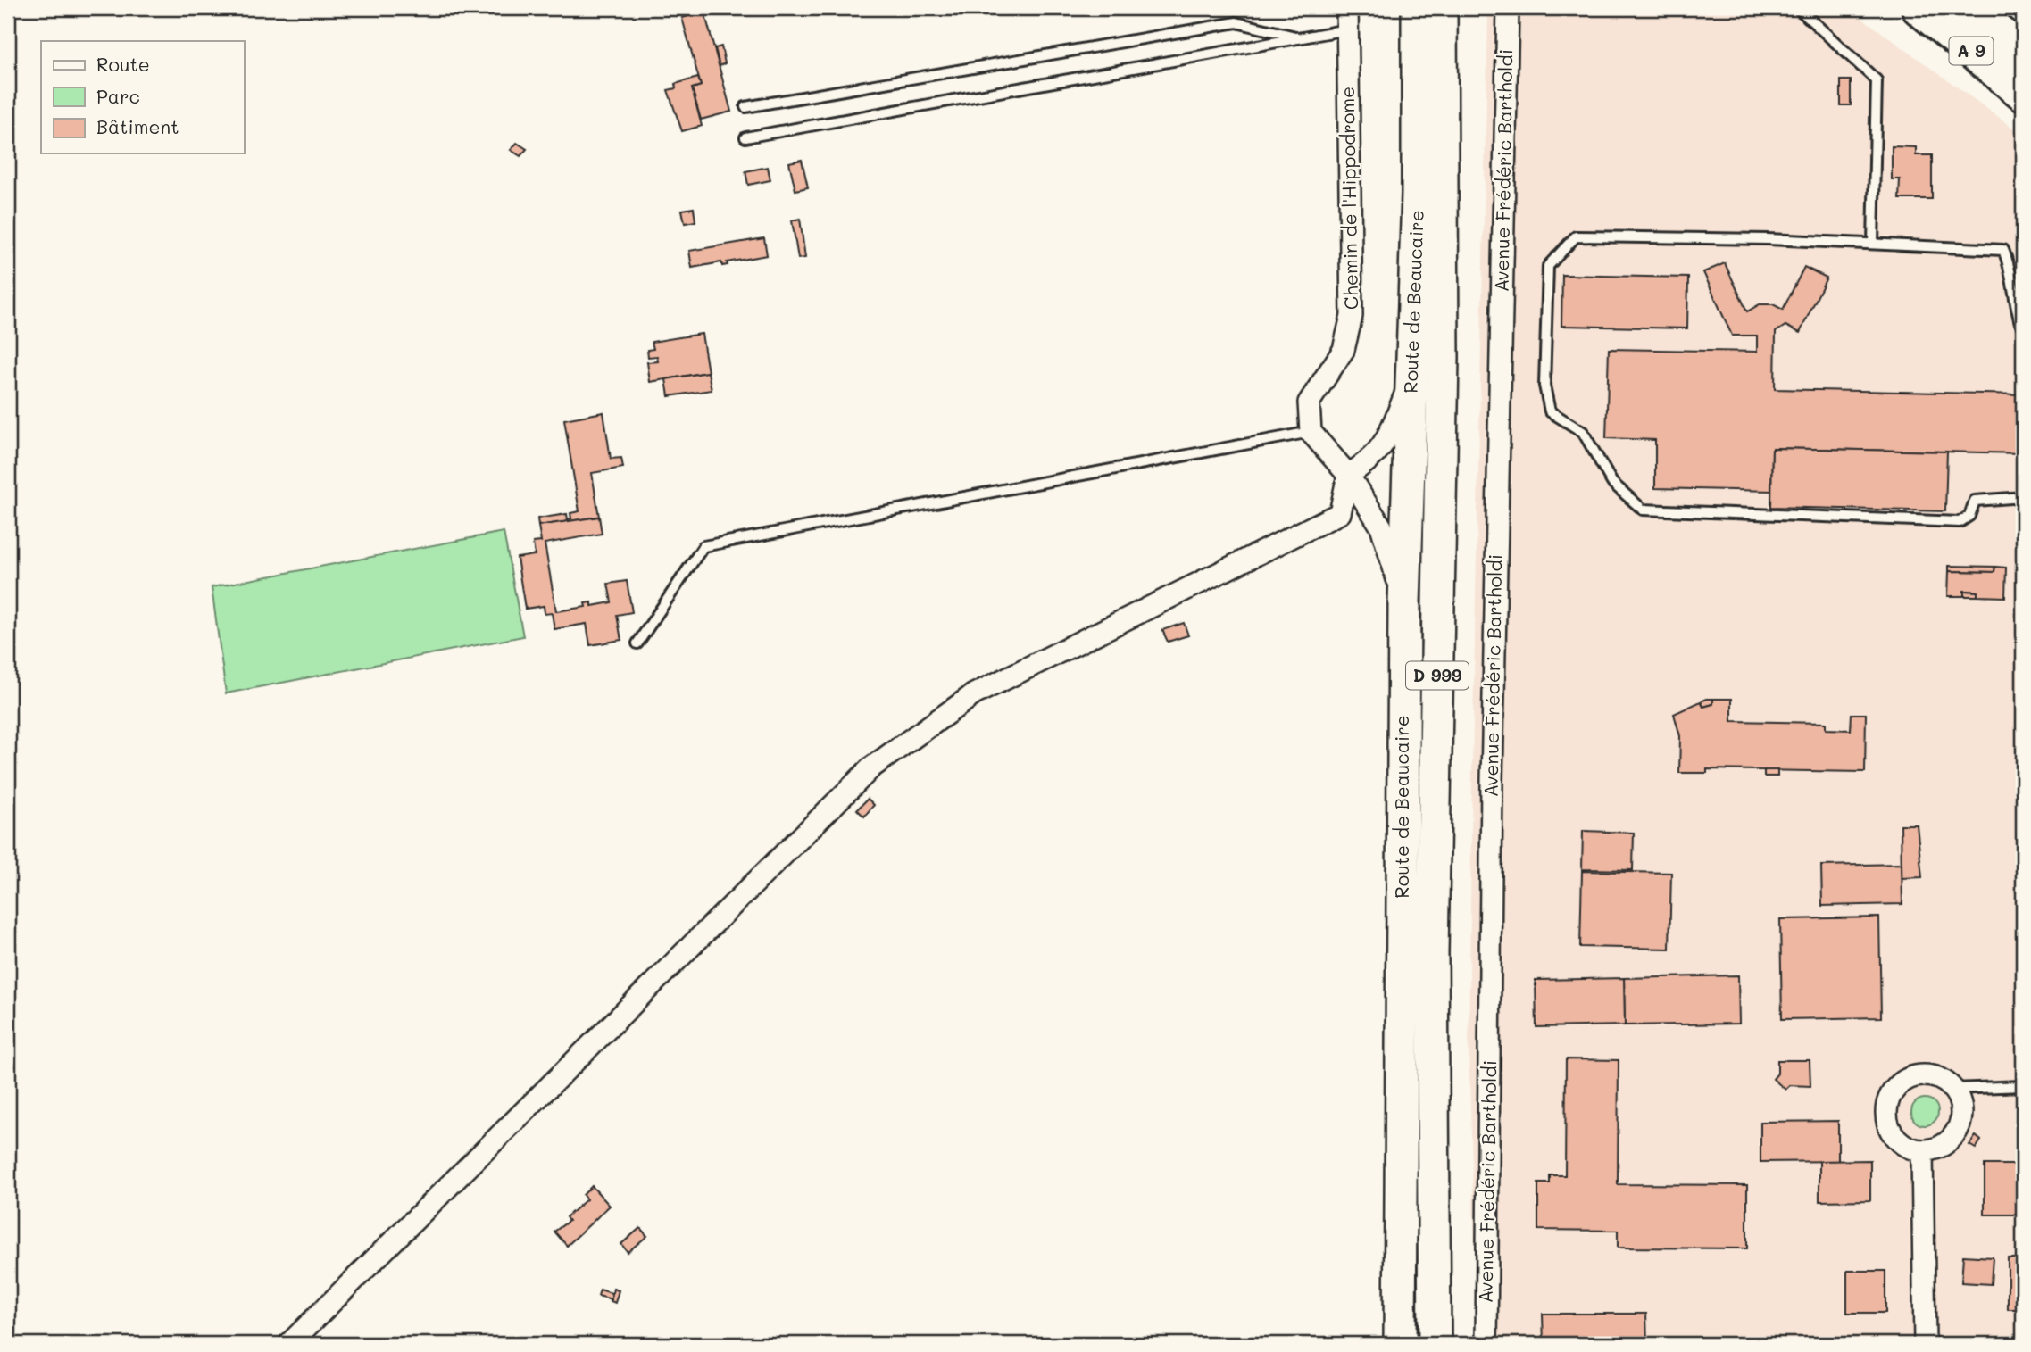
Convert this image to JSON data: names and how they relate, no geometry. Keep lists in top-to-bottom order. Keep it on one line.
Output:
{"streets":{"highway":["A 9"],"main road":["Route de Beaucaire","D 999"],"street":["Avenue Frédéric Bartholdi","Chemin de l'Hippodrome"]},"legend":["Route","Parc","Bâtiment"]}
